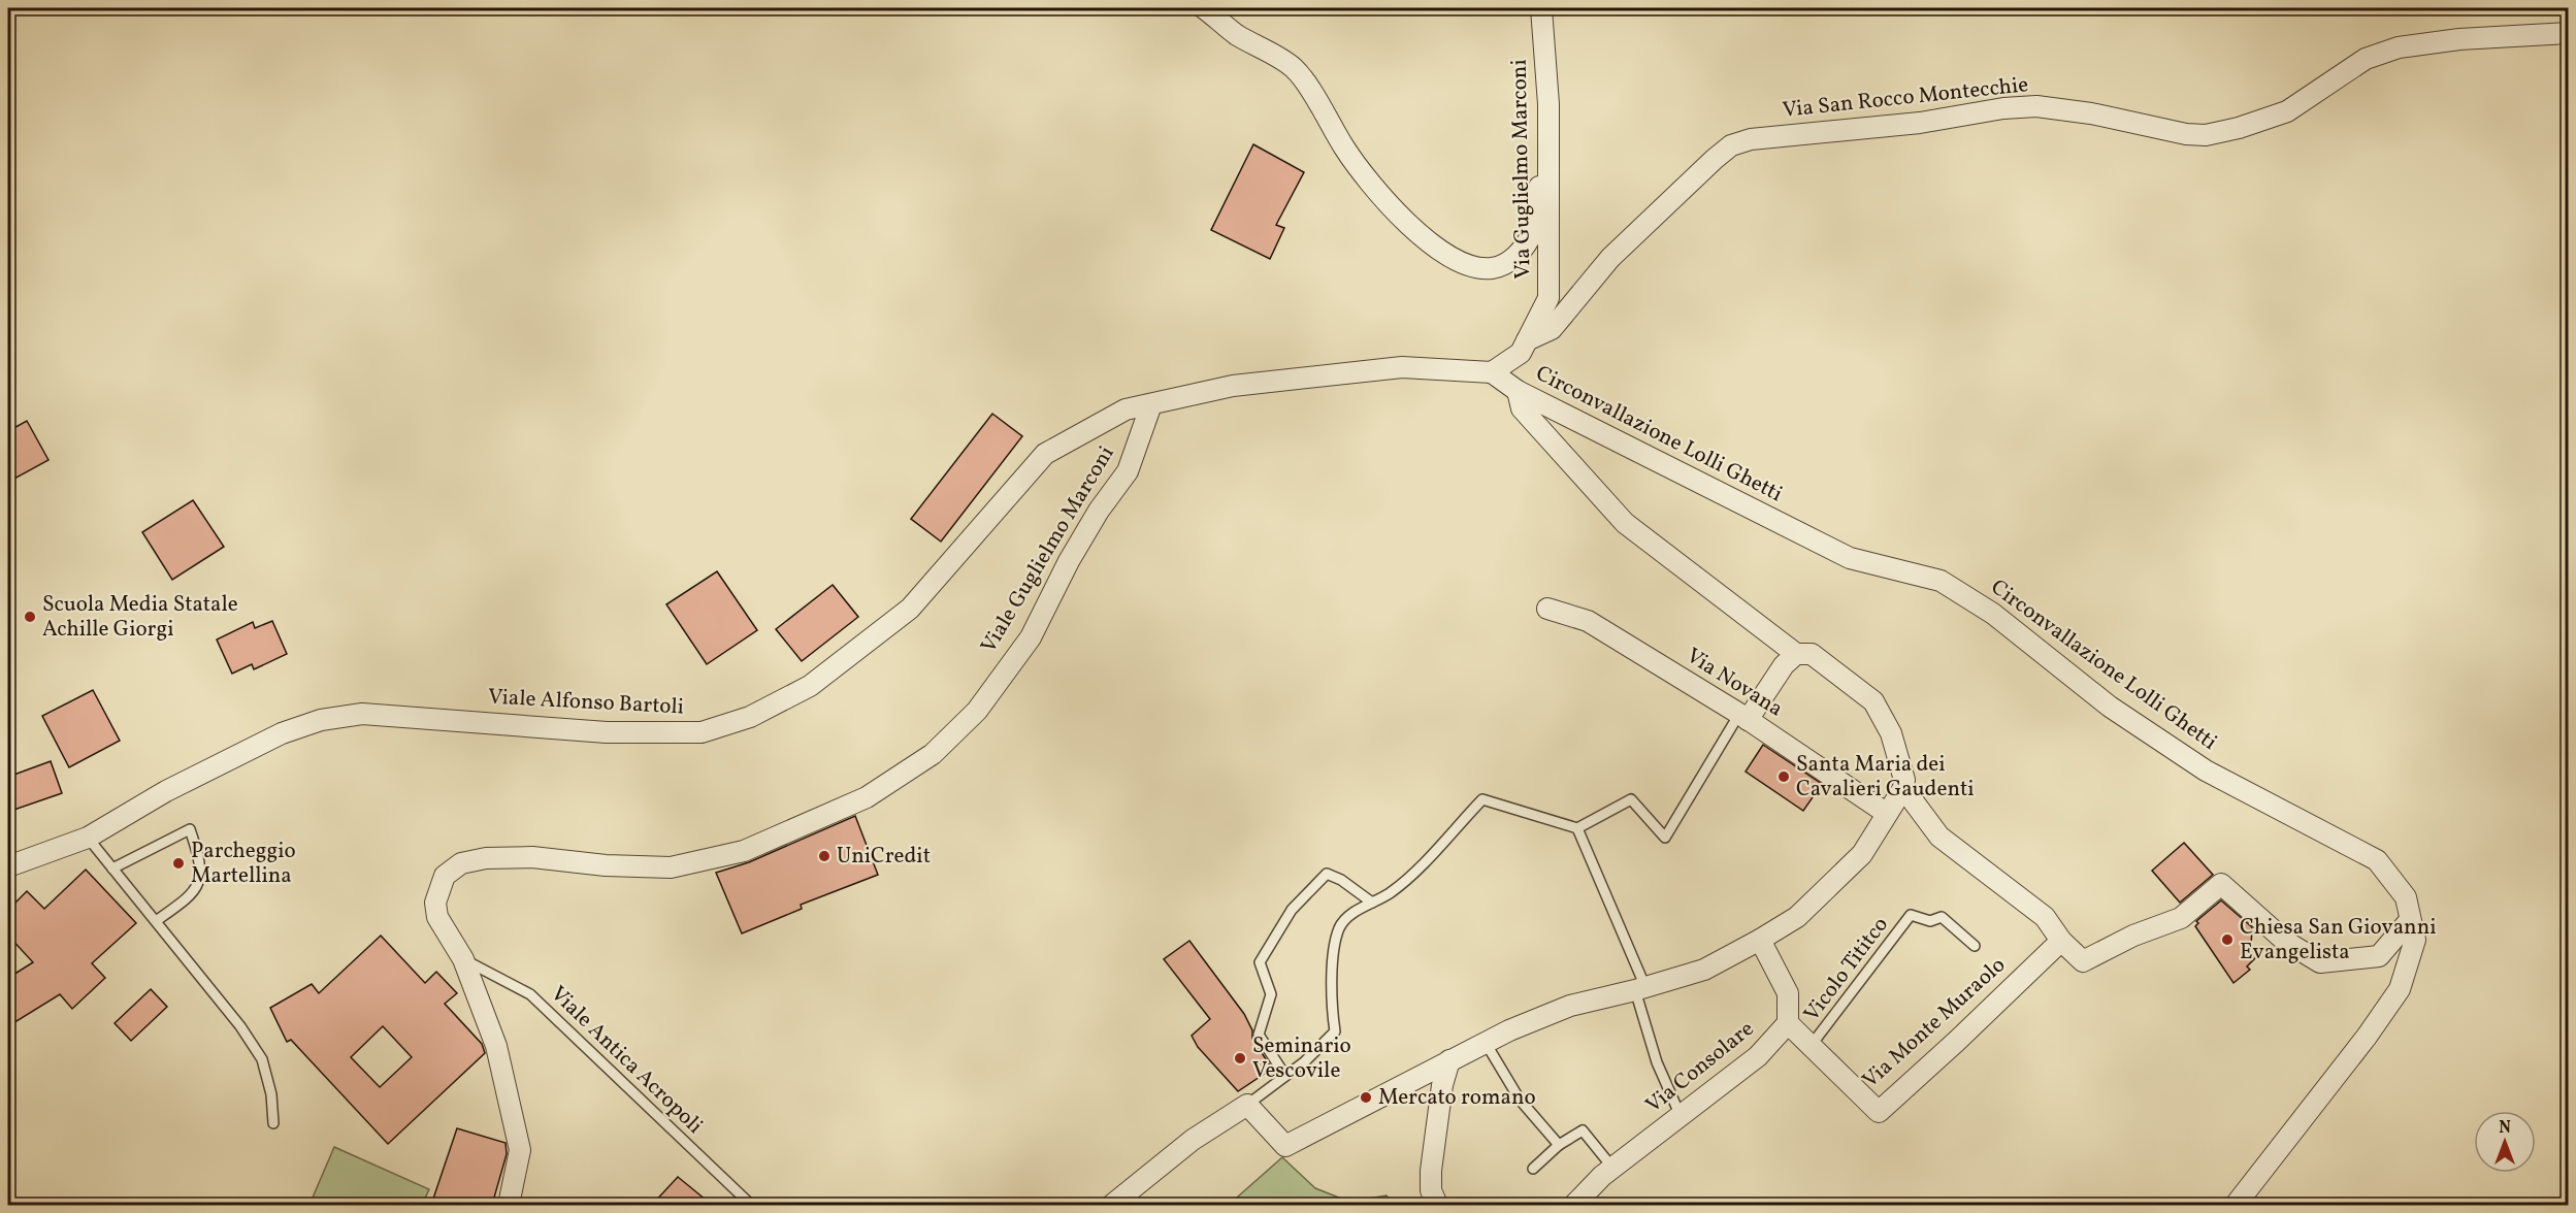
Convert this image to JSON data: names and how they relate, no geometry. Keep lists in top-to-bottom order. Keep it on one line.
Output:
{"streets":{"street":["Via San Rocco Montecchie","Via Guglielmo Marconi","Circonvallazione Lolli Ghetti","Viale Guglielmo Marconi","Via Novana","Viale Alfonso Bartoli","Via Monte Muraolo","Via Consolare"],"lane":["Vicolo Tititco","Viale Antica Acropoli"]},"crossings":[["Via San Rocco Montecchie","Via Guglielmo Marconi"],["Via Guglielmo Marconi","Circonvallazione Lolli Ghetti"],["Viale Guglielmo Marconi","Viale Alfonso Bartoli"],["Viale Guglielmo Marconi","Viale Antica Acropoli"],["Vicolo Tititco","Via Monte Muraolo"],["Via Monte Muraolo","Via Consolare"]],"places":["Scuola Media Statale Achille Giorgi","Santa Maria dei Cavalieri Gaudenti","UniCredit","Parcheggio Martellina","Chiesa San Giovanni Evangelista","Seminario Vescovile","Mercato romano"],"north":"top"}
